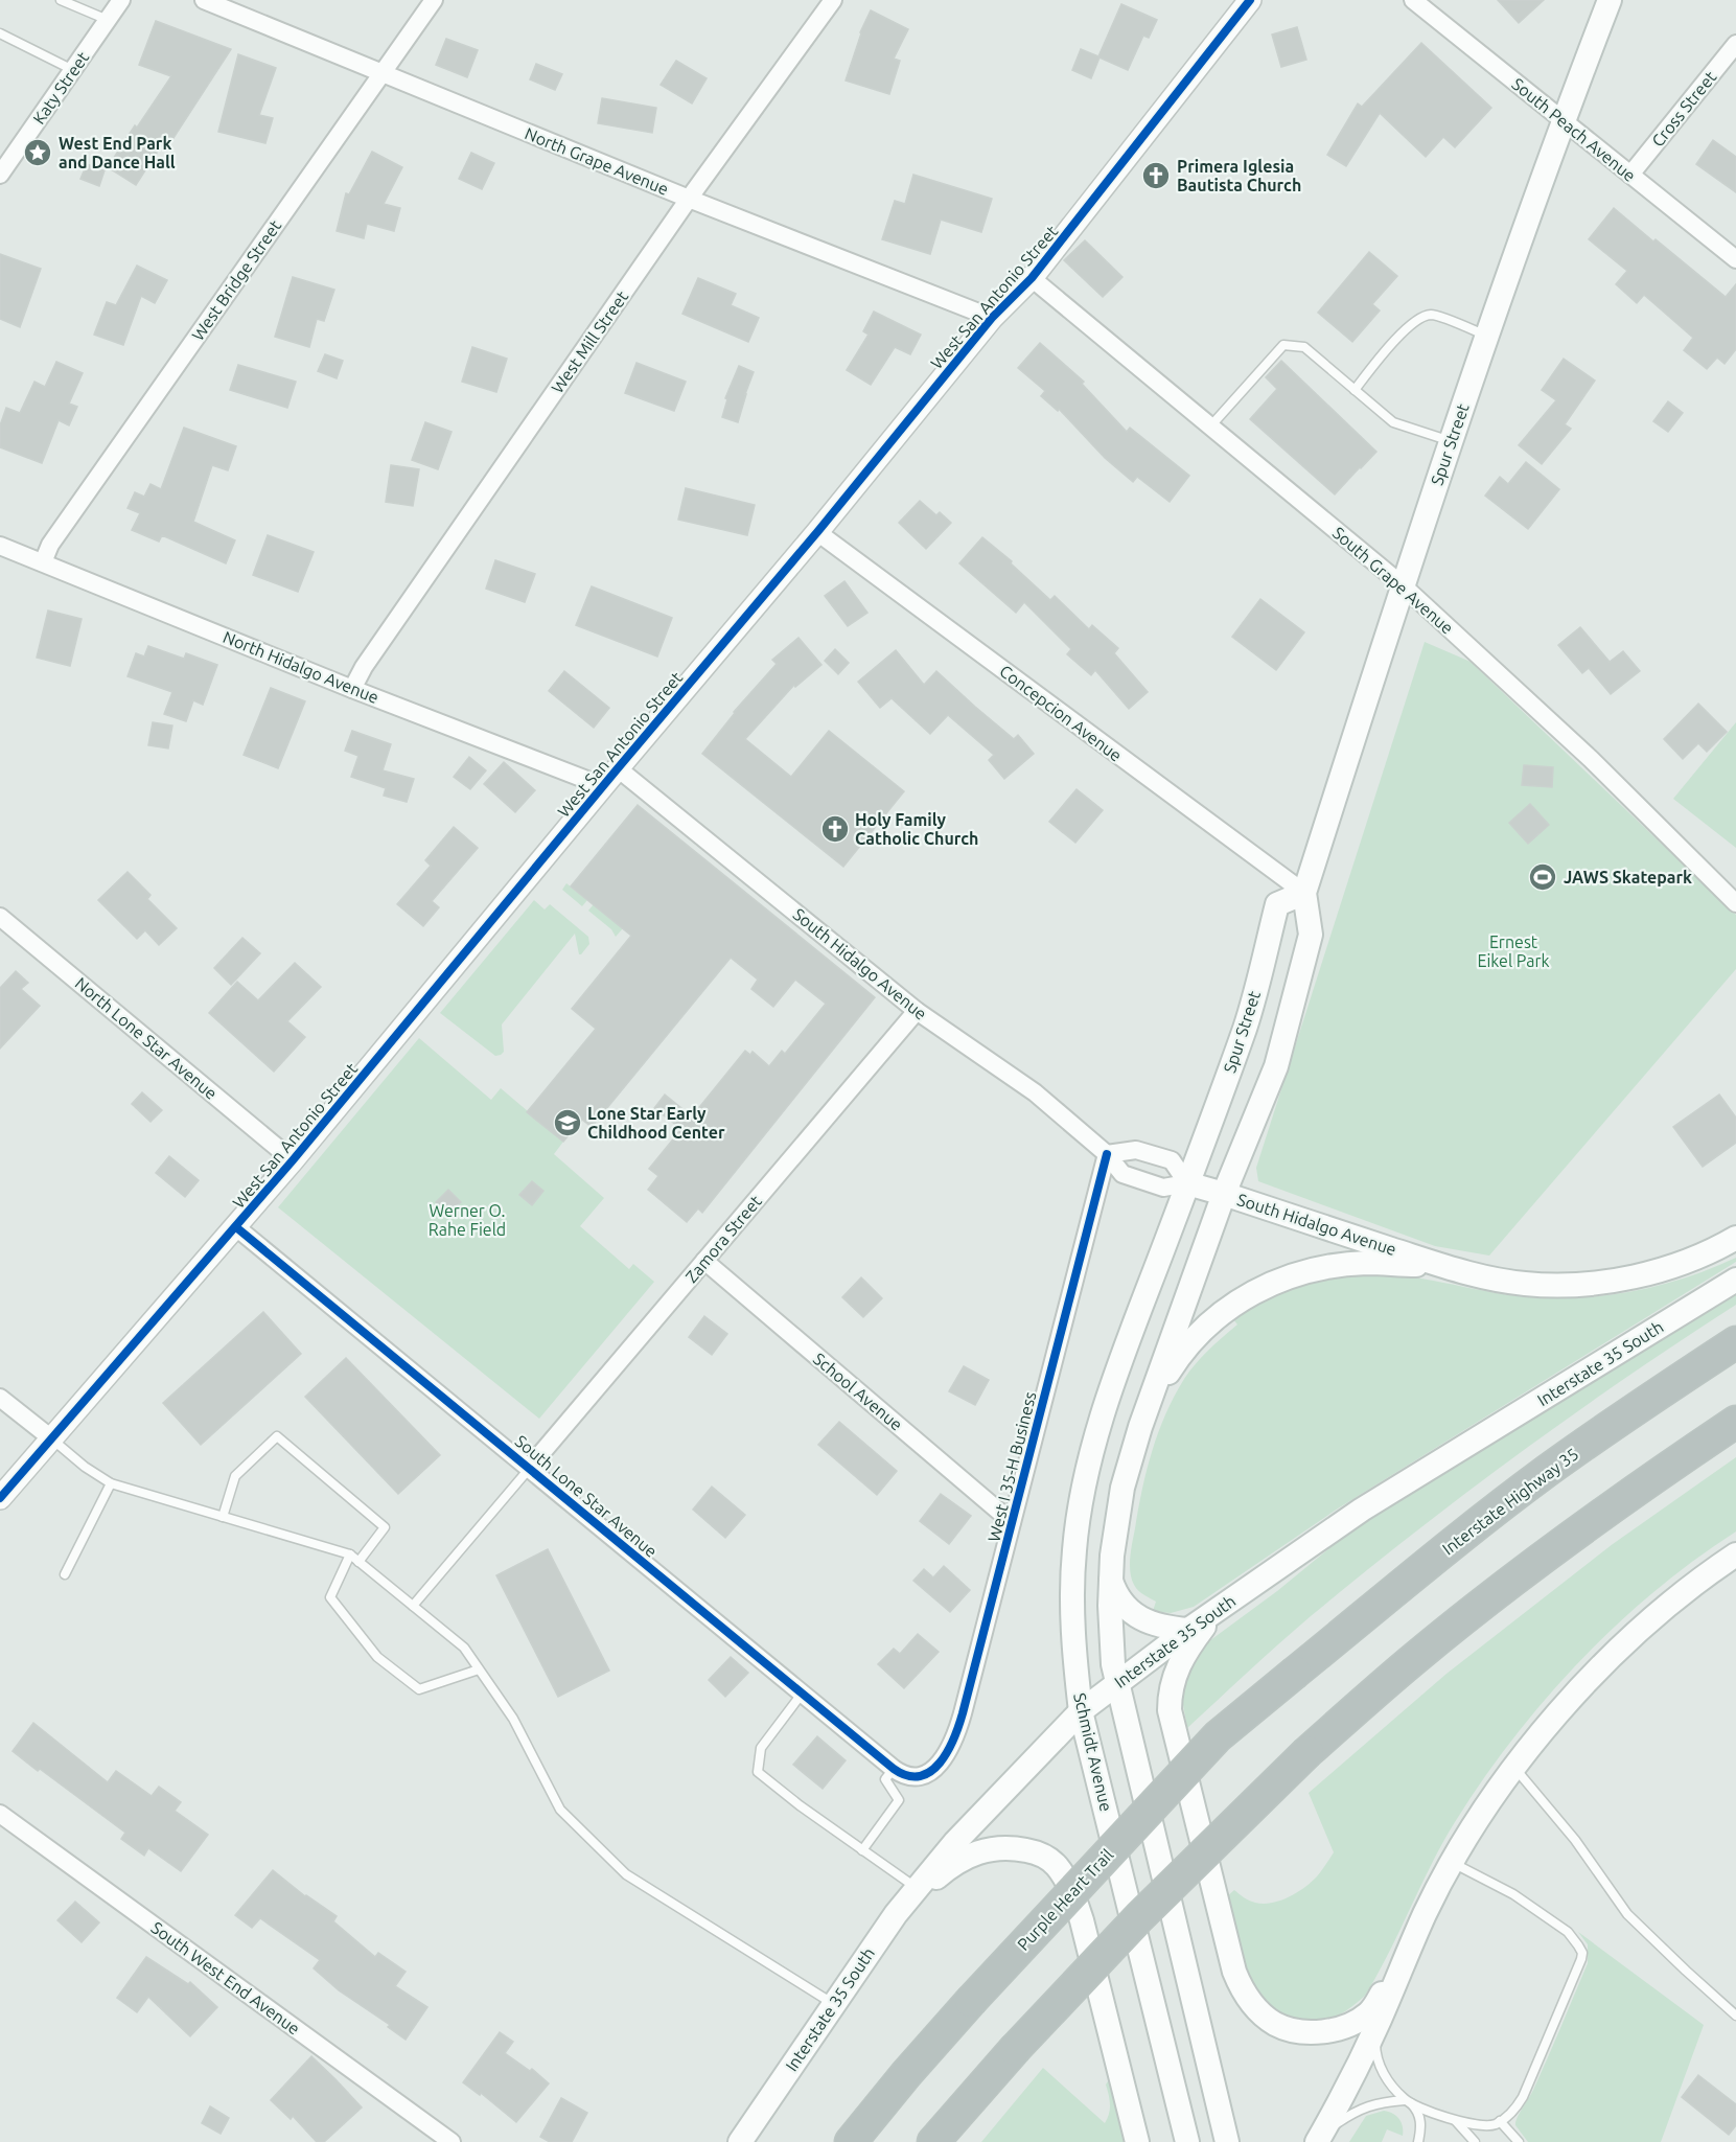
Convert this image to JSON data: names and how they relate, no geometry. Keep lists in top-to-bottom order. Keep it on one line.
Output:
{"streets":{"highway":["Interstate Highway 35","Purple Heart Trail"],"main road":["Spur Street","South Hidalgo Avenue","Interstate 35 South","Schmidt Avenue"],"street":["Katy Street","Cross Street","South Peach Avenue","North Grape Avenue","West Bridge Street","West San Antonio Street","West Mill Street","South Grape Avenue","North Hidalgo Avenue","Concepcion Avenue","North Lone Star Avenue","Zamora Street","School Avenue","West I 35-H Business","South Lone Star Avenue","South West End Avenue"]},"crossings":[["Cross Street","South Peach Avenue"],["South Peach Avenue","Spur Street"],["North Grape Avenue","West Bridge Street"],["North Grape Avenue","West San Antonio Street"],["North Grape Avenue","West Mill Street"],["West Bridge Street","North Hidalgo Avenue"],["West San Antonio Street","South Grape Avenue"],["West San Antonio Street","North Hidalgo Avenue"],["West San Antonio Street","Concepcion Avenue"],["West San Antonio Street","South Hidalgo Avenue"],["West San Antonio Street","North Lone Star Avenue"],["West San Antonio Street","South Lone Star Avenue"],["West Mill Street","North Hidalgo Avenue"],["Spur Street","South Grape Avenue"],["Spur Street","Concepcion Avenue"],["Spur Street","South Hidalgo Avenue"],["Spur Street","Schmidt Avenue"],["South Hidalgo Avenue","Zamora Street"],["South Hidalgo Avenue","West I 35-H Business"],["South Hidalgo Avenue","Schmidt Avenue"],["Zamora Street","School Avenue"],["Zamora Street","South Lone Star Avenue"],["Interstate 35 South","Schmidt Avenue"],["School Avenue","West I 35-H Business"],["West I 35-H Business","South Lone Star Avenue"],["Interstate Highway 35","Purple Heart Trail"]],"parks":["Ernest Eikel Park","Werner O. Rahe Field"],"places":{"place":["West End Park and Dance Hall"],"church":["Primera Iglesia Bautista Church","Holy Family Catholic Church"],"sports":["JAWS Skatepark"],"school or university":["Lone Star Early Childhood Center"]}}
